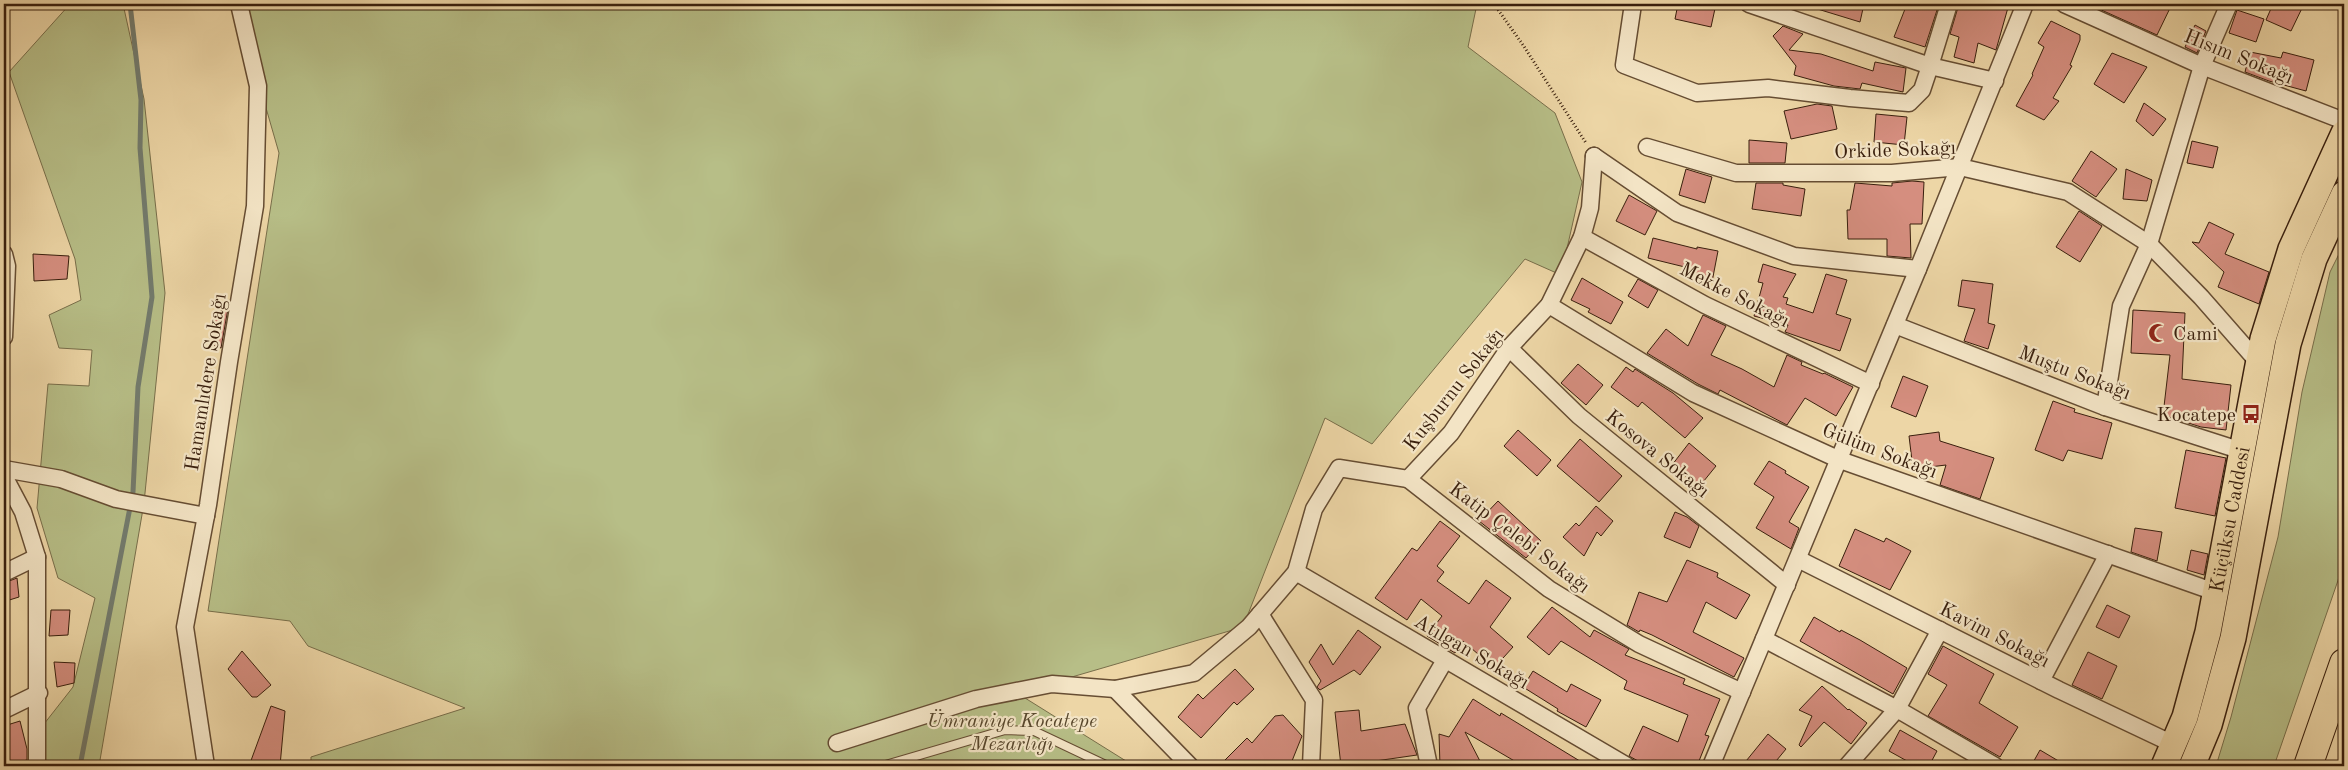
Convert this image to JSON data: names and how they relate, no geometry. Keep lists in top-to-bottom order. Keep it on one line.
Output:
{"streets":{"main road":["Küçüksu Caddesi"],"street":["Hısım Sokağı","Orkide Sokağı","Mekke Sokağı","Muştu Sokağı","Hamamlıdere Sokağı","Kuşburnu Sokağı","Gülüm Sokağı","Kosova Sokağı","Katip Çelebi Sokağı","Kavim Sokağı","Atılgan Sokağı"]},"crossings":[["Orkide Sokağı","Küçüksu Caddesi"],["Mekke Sokağı","Kuşburnu Sokağı"],["Muştu Sokağı","Küçüksu Caddesi"],["Kuşburnu Sokağı","Gülüm Sokağı"],["Kuşburnu Sokağı","Kosova Sokağı"],["Kuşburnu Sokağı","Katip Çelebi Sokağı"],["Kuşburnu Sokağı","Atılgan Sokağı"],["Gülüm Sokağı","Küçüksu Caddesi"],["Küçüksu Caddesi","Kavim Sokağı"]],"parks":["Ümraniye Kocatepe Mezarlığı"],"places":{"mosque":["Cami"],"bus stop":["Kocatepe"]}}
